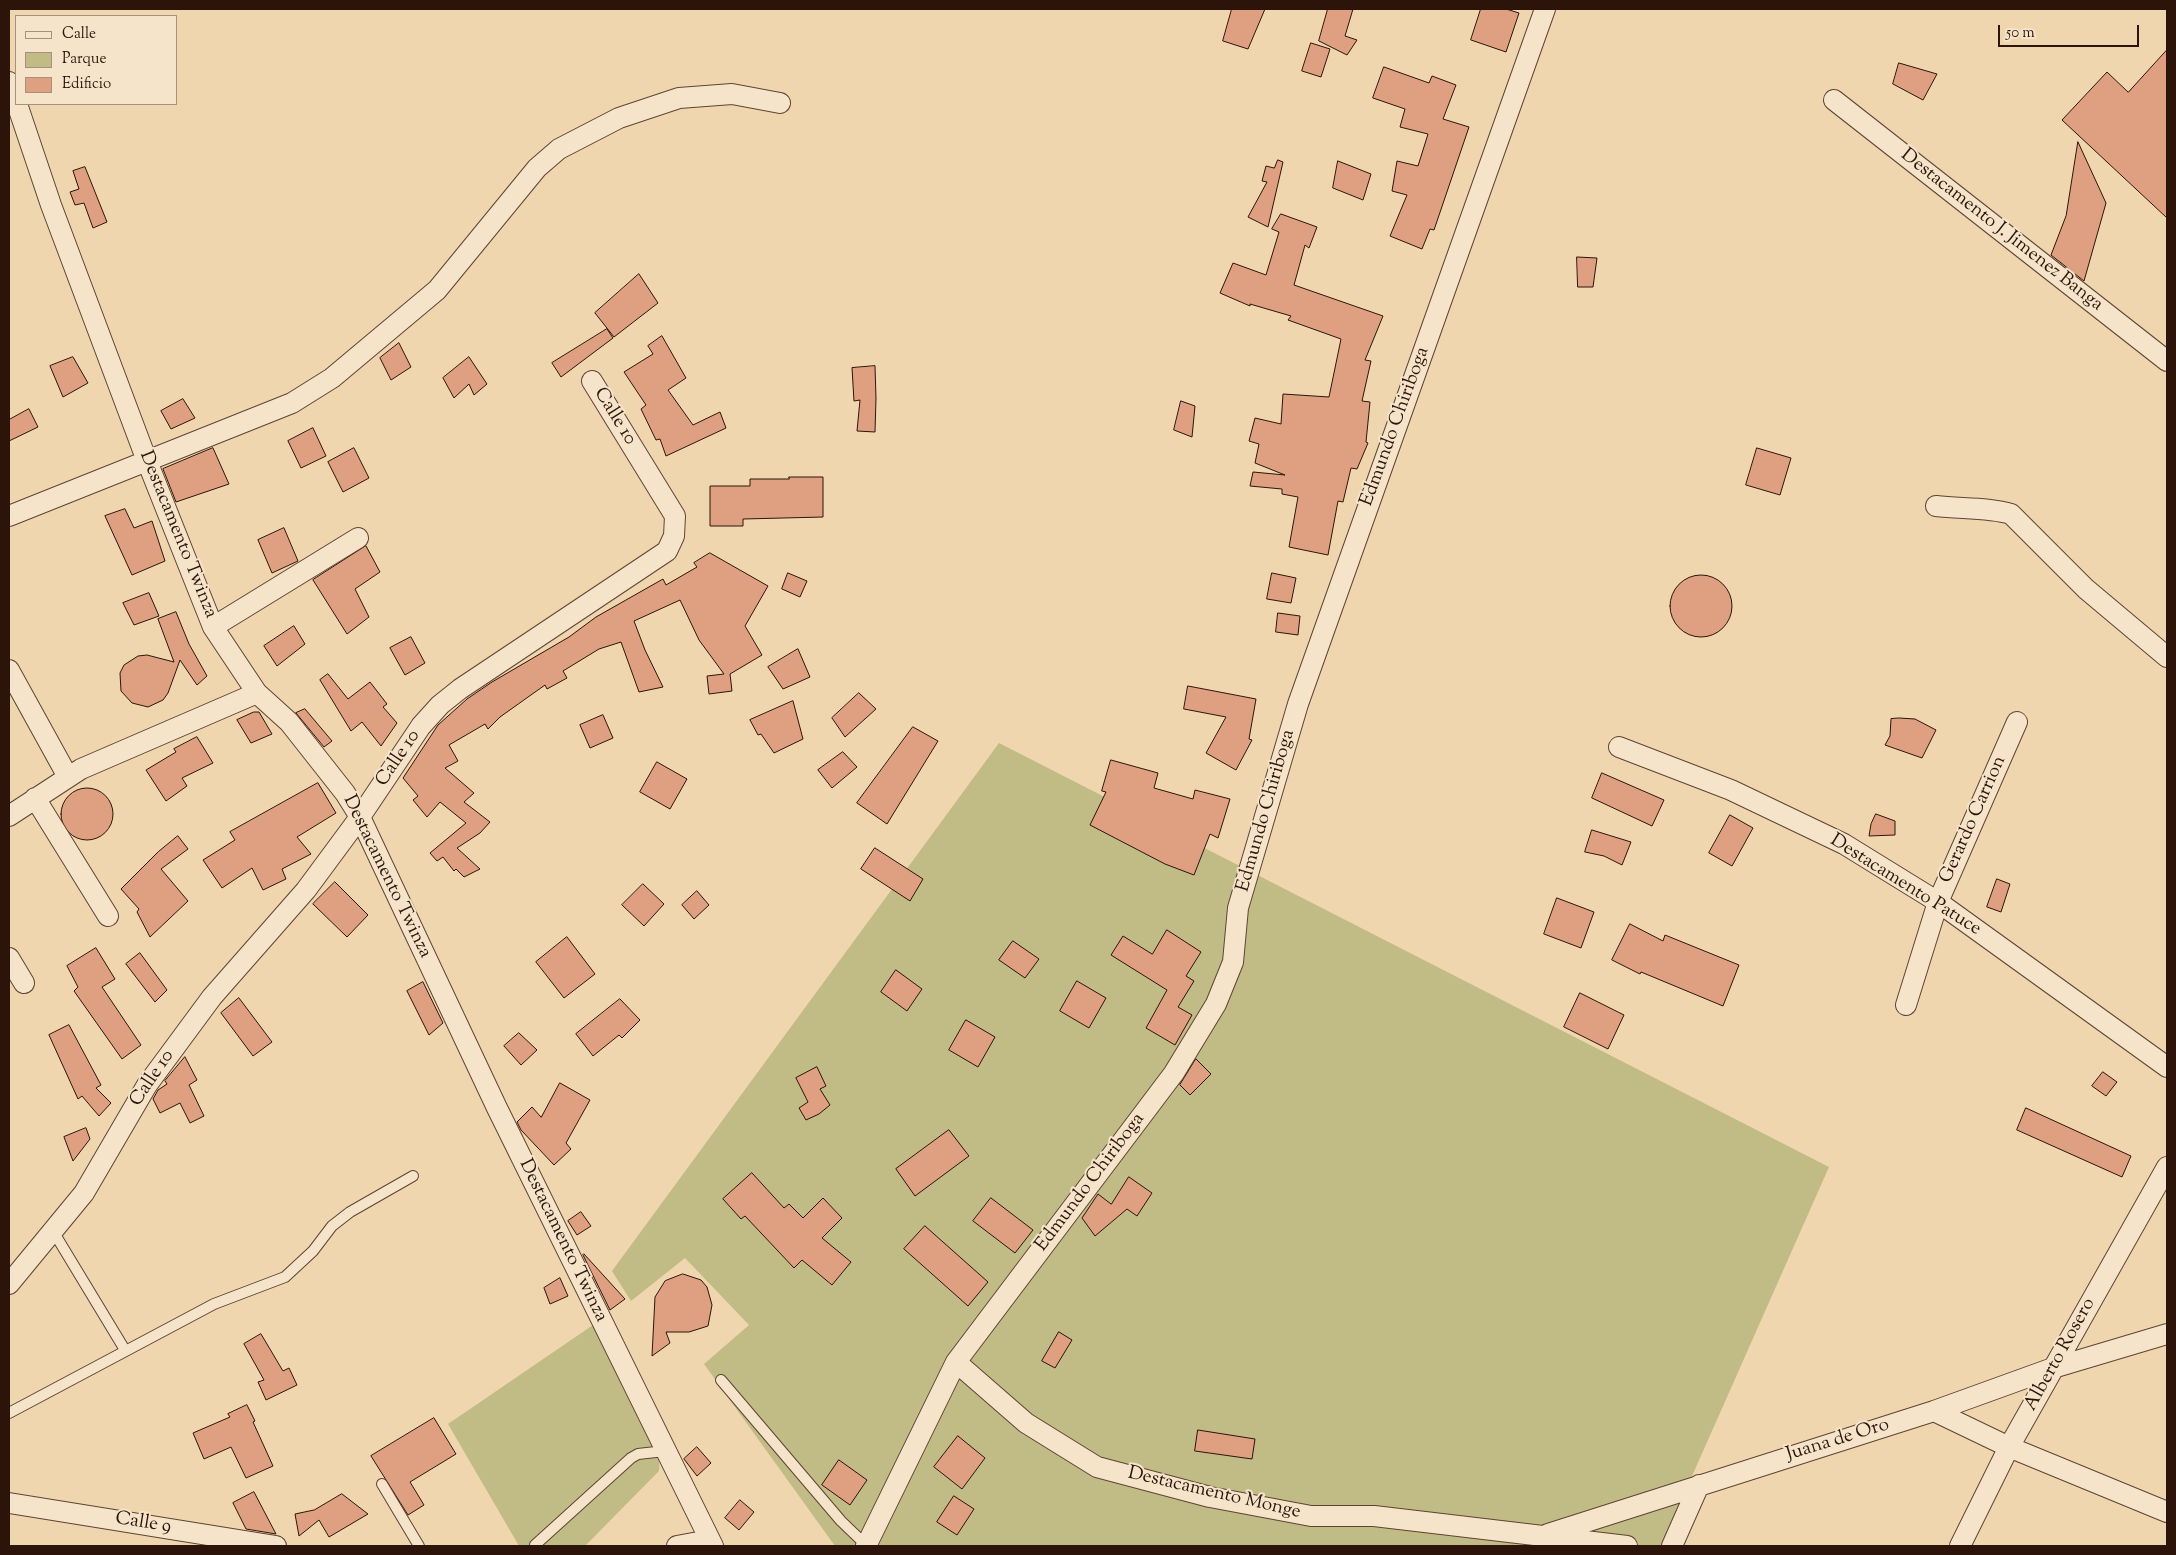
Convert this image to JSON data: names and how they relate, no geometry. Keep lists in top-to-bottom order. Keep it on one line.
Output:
{"streets":{"street":["Destacamento J. Jimenez Banga","Calle 10","Edmundo Chiriboga","Destacamento Twinza","Gerardo Carrion","Destacamento Patuce","Alberto Rosero","Juana de Oro","Destacamento Monge","Calle 9"]},"crossings":[["Calle 10","Destacamento Twinza"],["Edmundo Chiriboga","Destacamento Monge"],["Gerardo Carrion","Destacamento Patuce"],["Alberto Rosero","Juana de Oro"],["Juana de Oro","Destacamento Monge"]],"legend":["Calle","Parque","Edificio"],"scale_bar":"50 m"}
